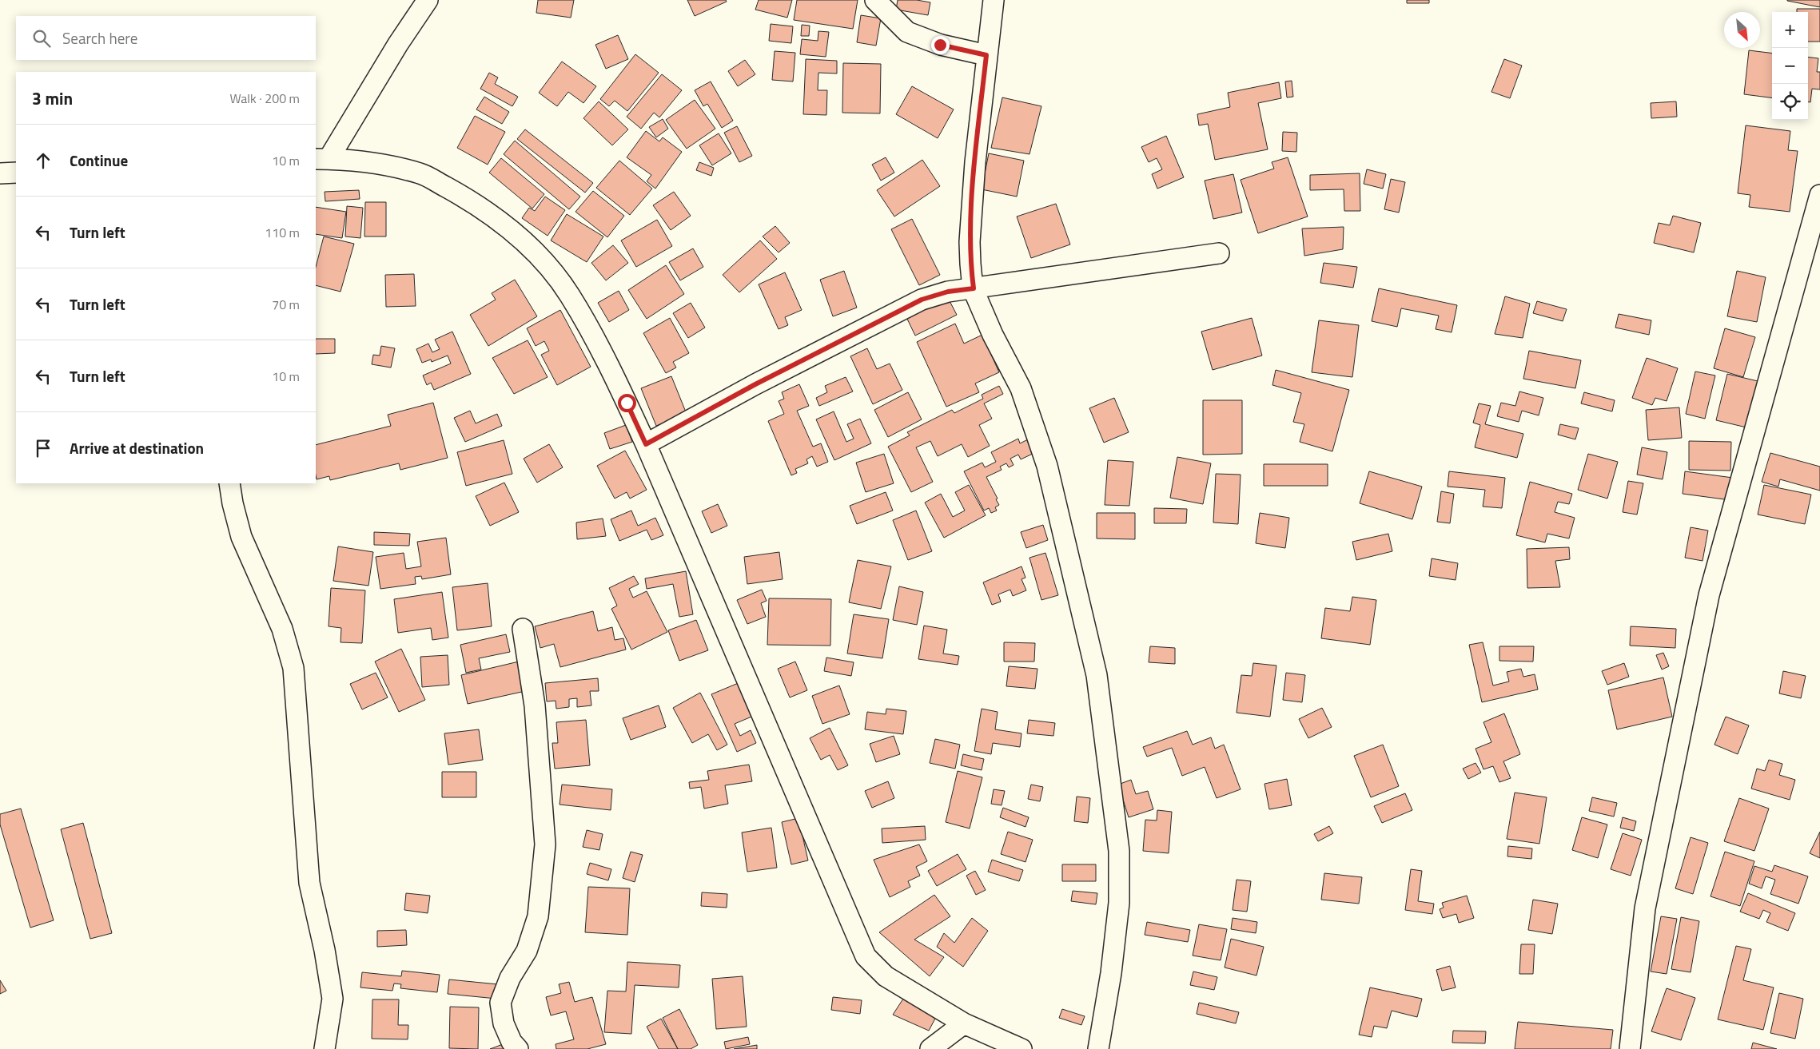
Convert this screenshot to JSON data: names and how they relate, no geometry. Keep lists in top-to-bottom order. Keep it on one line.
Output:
{"north":"bottom right","page":{"map_buttons":["+","−"],"search":"Search here","heading":["3 min","Walk · 200 m"],"list":[["Continue","10 m"],["Turn left","110 m"],["Turn left","70 m"],["Turn left","10 m"],"Arrive at destination"]}}
